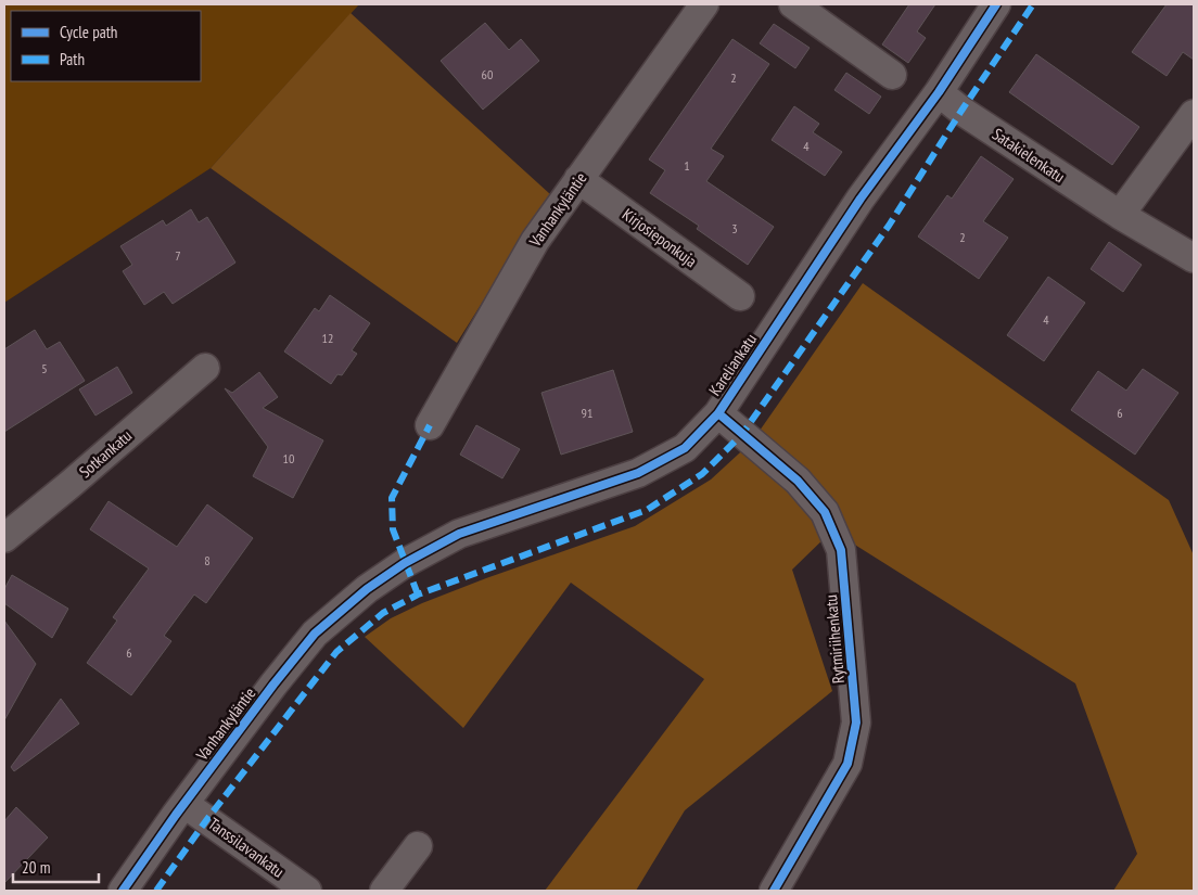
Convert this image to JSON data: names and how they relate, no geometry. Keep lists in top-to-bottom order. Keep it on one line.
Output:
{"streets":{"street":["Satakielenkatu","Vanhankyläntie","Kirjosieponkuja","Kareliankatu","Sotkankatu","Rytmiriihenkatu","Tanssilavankatu"]},"crossings":[["Satakielenkatu","Kareliankatu"],["Vanhankyläntie","Kirjosieponkuja"],["Vanhankyläntie","Kareliankatu"],["Vanhankyläntie","Tanssilavankatu"],["Kareliankatu","Rytmiriihenkatu"]],"house_numbers":["60","2","4","1","3","2","7","4","12","5","91","6","10","8","6"],"legend":["Cycle path","Path"],"scale_bar":"20 m"}
